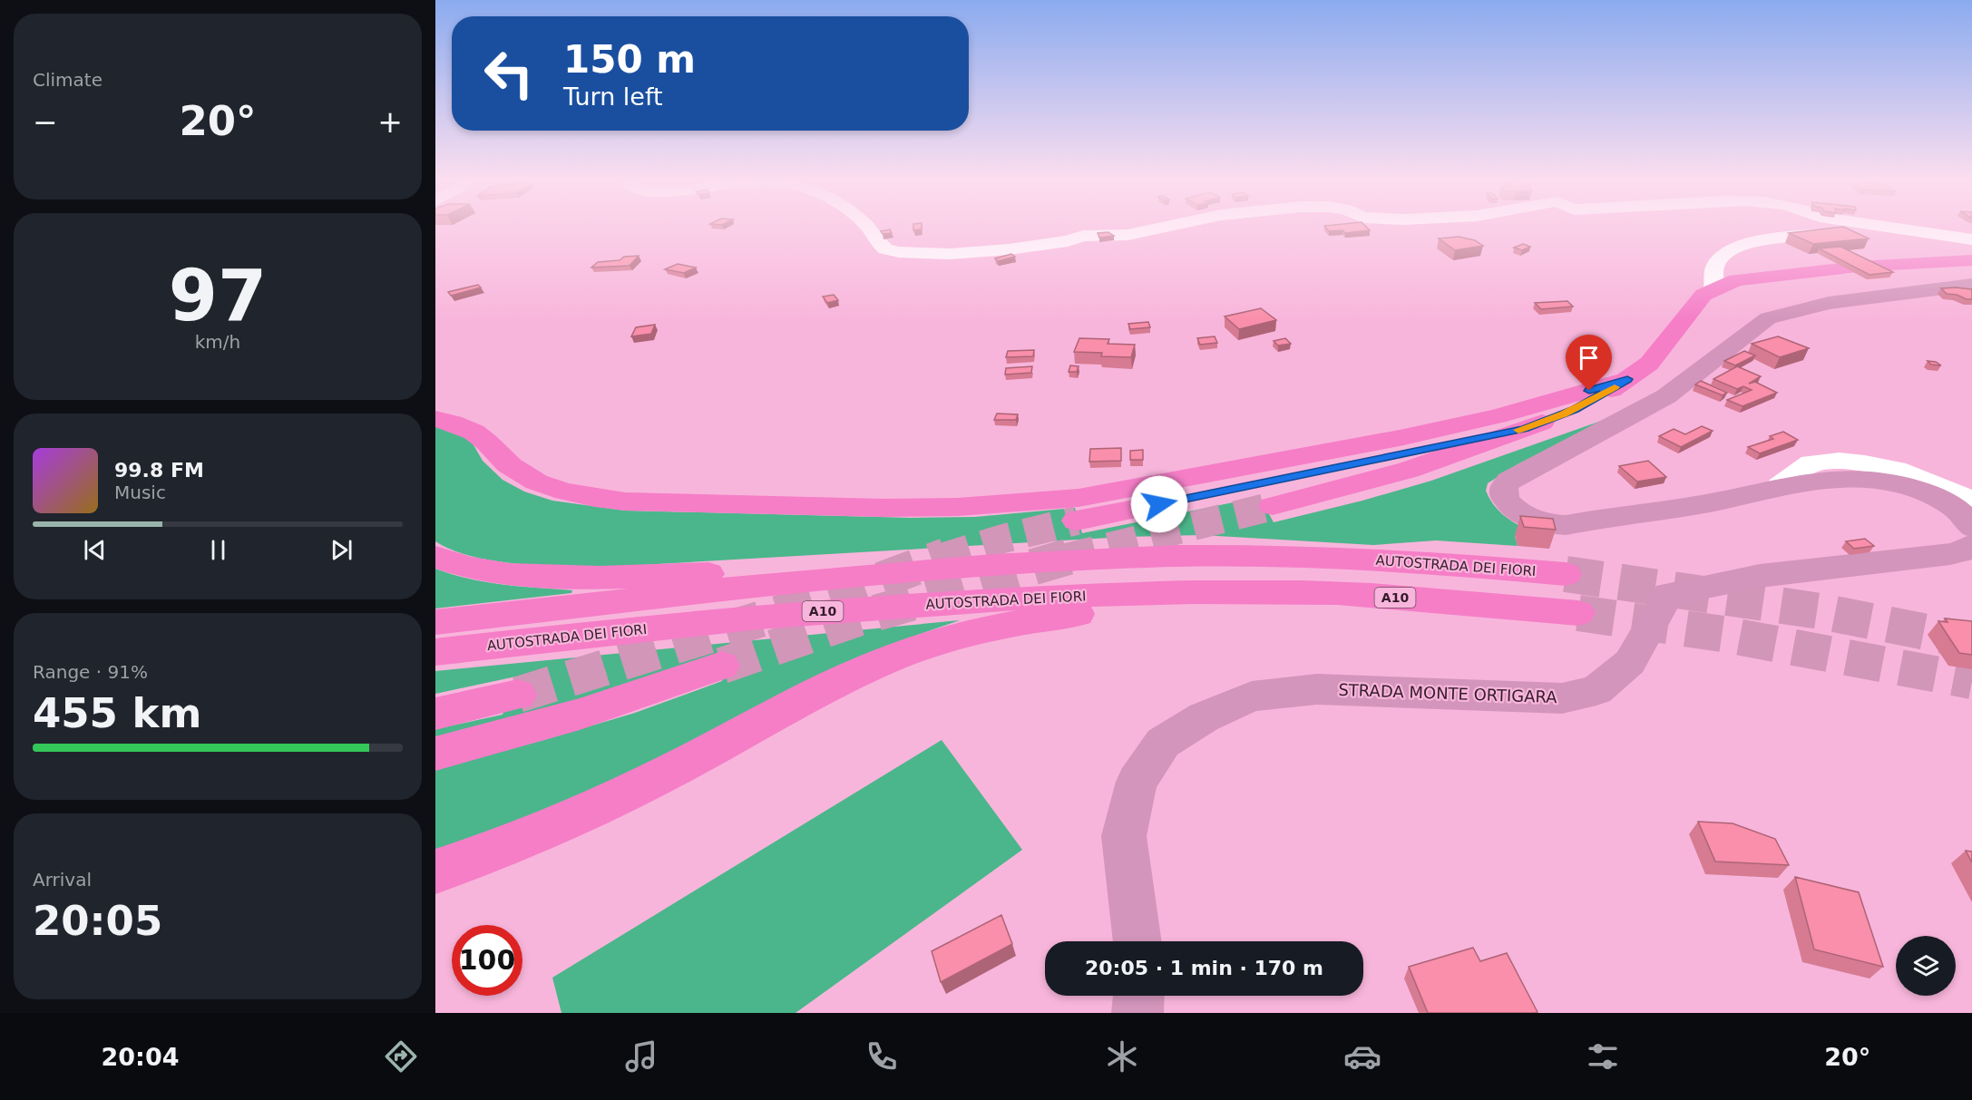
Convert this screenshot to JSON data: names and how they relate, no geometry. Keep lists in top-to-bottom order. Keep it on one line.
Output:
{"streets":{"highway":["AUTOSTRADA DEI FIORI","A10"],"main road":["STRADA MONTE ORTIGARA"]},"page":{"tile":["Climate",["97","km/h"],["Range · 91%","455 km"],["Arrival","20:05"]],"turn":["150 m","Turn left"],"heat":["−","20°","+"],"song":["99.8 FM","Music"],"limit":"100","trip":"20:05 · 1 min · 170 m","tabs":["20:04","20°"]}}
